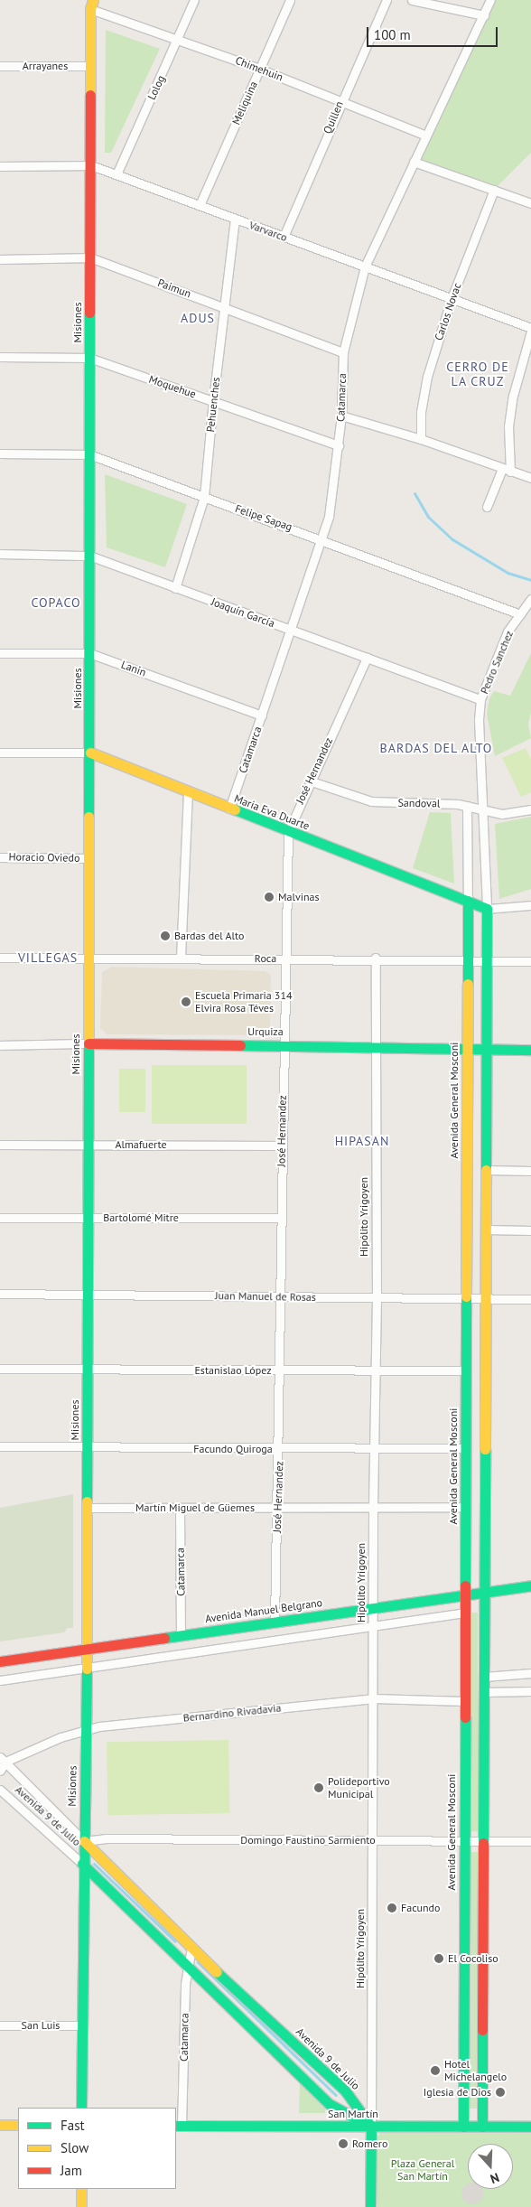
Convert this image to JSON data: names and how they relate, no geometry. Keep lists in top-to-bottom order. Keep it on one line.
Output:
{"streets":{"main road":["Misiones","Maria Eva Duarte","Urquiza","Avenida General Mosconi","Hipólito Yrigoyen","Avenida Manuel Belgrano","Avenida 9 de Julio","San Martín"],"street":["Arrayanes","Chimehuin","Lolog","Meliquina","Quillen","Varvarco","Paimun","Carlos Novac","Moquehue","Catamarca","Pehuenches","Felipe Sapag","Joaquín García","Pedro Sanchez","Lanin","José Hernandez","Sandoval","Horacio Oviedo","Roca","Almafuerte","Bartolomé Mitre","Juan Manuel de Rosas","Estanislao López","Facundo Quiroga","Martín Miguel de Güemes","Bernardino Rivadavia","Domingo Faustino Sarmiento","San Luis"]},"crossings":[["Arrayanes","Misiones"],["Chimehuin","Lolog"],["Chimehuin","Meliquina"],["Chimehuin","Quillen"],["Chimehuin","Misiones"],["Chimehuin","Catamarca"],["Lolog","Varvarco"],["Meliquina","Varvarco"],["Quillen","Varvarco"],["Varvarco","Carlos Novac"],["Varvarco","Misiones"],["Varvarco","Catamarca"],["Varvarco","Pehuenches"],["Paimun","Misiones"],["Paimun","Catamarca"],["Paimun","Pehuenches"],["Misiones","Moquehue"],["Misiones","Felipe Sapag"],["Misiones","Joaquín García"],["Misiones","Lanin"],["Misiones","Maria Eva Duarte"],["Misiones","Horacio Oviedo"],["Misiones","Roca"],["Misiones","Urquiza"],["Misiones","Almafuerte"],["Misiones","Bartolomé Mitre"],["Misiones","Juan Manuel de Rosas"],["Misiones","Estanislao López"],["Misiones","Facundo Quiroga"],["Misiones","Martín Miguel de Güemes"],["Misiones","Avenida Manuel Belgrano"],["Misiones","Bernardino Rivadavia"],["Misiones","Avenida 9 de Julio"],["Misiones","Domingo Faustino Sarmiento"],["Misiones","San Luis"],["Moquehue","Catamarca"],["Moquehue","Pehuenches"],["Catamarca","Felipe Sapag"],["Catamarca","Joaquín García"],["Catamarca","Lanin"],["Catamarca","Maria Eva Duarte"],["Catamarca","Martín Miguel de Güemes"],["Catamarca","Avenida Manuel Belgrano"],["Catamarca","Avenida 9 de Julio"],["Catamarca","San Martín"],["Pehuenches","Felipe Sapag"],["Pehuenches","Joaquín García"],["Felipe Sapag","Pedro Sanchez"],["Joaquín García","Pedro Sanchez"],["Joaquín García","José Hernandez"],["Pedro Sanchez","Sandoval"],["José Hernandez","Sandoval"],["José Hernandez","Maria Eva Duarte"],["José Hernandez","Roca"],["José Hernandez","Urquiza"],["José Hernandez","Almafuerte"],["José Hernandez","Bartolomé Mitre"],["José Hernandez","Juan Manuel de Rosas"],["José Hernandez","Estanislao López"],["José Hernandez","Facundo Quiroga"],["José Hernandez","Martín Miguel de Güemes"],["José Hernandez","Avenida Manuel Belgrano"],["Sandoval","Avenida General Mosconi"],["Maria Eva Duarte","Avenida General Mosconi"],["Roca","Avenida General Mosconi"],["Roca","Hipólito Yrigoyen"],["Urquiza","Avenida General Mosconi"],["Urquiza","Hipólito Yrigoyen"],["Avenida General Mosconi","Juan Manuel de Rosas"],["Avenida General Mosconi","Estanislao López"],["Avenida General Mosconi","Facundo Quiroga"],["Avenida General Mosconi","Martín Miguel de Güemes"],["Avenida General Mosconi","Avenida Manuel Belgrano"],["Avenida General Mosconi","Bernardino Rivadavia"],["Avenida General Mosconi","Domingo Faustino Sarmiento"],["Avenida General Mosconi","San Martín"],["Hipólito Yrigoyen","Juan Manuel de Rosas"],["Hipólito Yrigoyen","Estanislao López"],["Hipólito Yrigoyen","Facundo Quiroga"],["Hipólito Yrigoyen","Martín Miguel de Güemes"],["Hipólito Yrigoyen","Avenida Manuel Belgrano"],["Hipólito Yrigoyen","Bernardino Rivadavia"],["Hipólito Yrigoyen","Avenida 9 de Julio"],["Hipólito Yrigoyen","Domingo Faustino Sarmiento"],["Hipólito Yrigoyen","San Martín"],["Bernardino Rivadavia","Avenida 9 de Julio"],["Avenida 9 de Julio","Domingo Faustino Sarmiento"],["Avenida 9 de Julio","San Martín"]],"districts":["ADUS","CERRO DE LA CRUZ","COPACO","BARDAS DEL ALTO","VILLEGAS","HIPASAN"],"parks":["Plaza General San Martín"],"places":["Malvinas","Bardas del Alto","Escuela Primaria 314 Elvira Rosa Téves","Polideportivo Municipal","Facundo","El Cocoliso","Hotel Michelangelo","Iglesia de Dios","Romero"],"legend":["Fast","Slow","Jam"],"scale_bar":"100 m","north":"bottom"}
